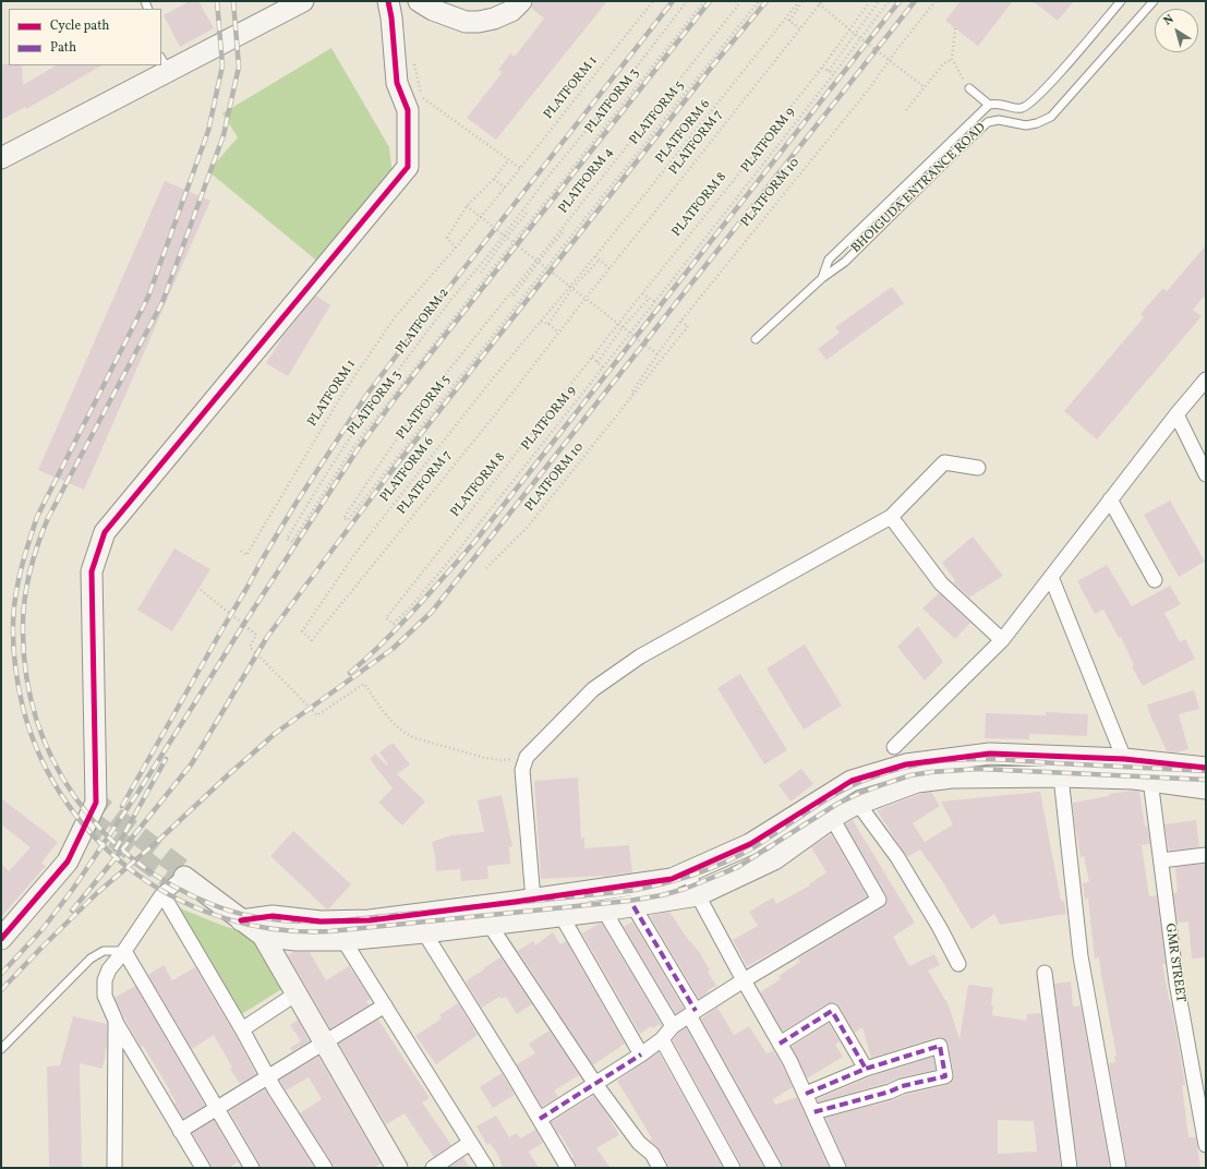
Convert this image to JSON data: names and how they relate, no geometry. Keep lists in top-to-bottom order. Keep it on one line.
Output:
{"streets":{"street":["GMR STREET"],"lane":["BHOIGUDA ENTRANCE ROAD"],"path":["PLATFORM 1","PLATFORM 3","PLATFORM 5","PLATFORM 6","PLATFORM 9","PLATFORM 7","PLATFORM 4","PLATFORM 10","PLATFORM 8","PLATFORM 2"]},"crossings":[["PLATFORM 3","PLATFORM 2"],["PLATFORM 5","PLATFORM 4"],["PLATFORM 6","PLATFORM 7"],["PLATFORM 9","PLATFORM 8"]],"legend":["Cycle path","Path"],"north":"top left"}
